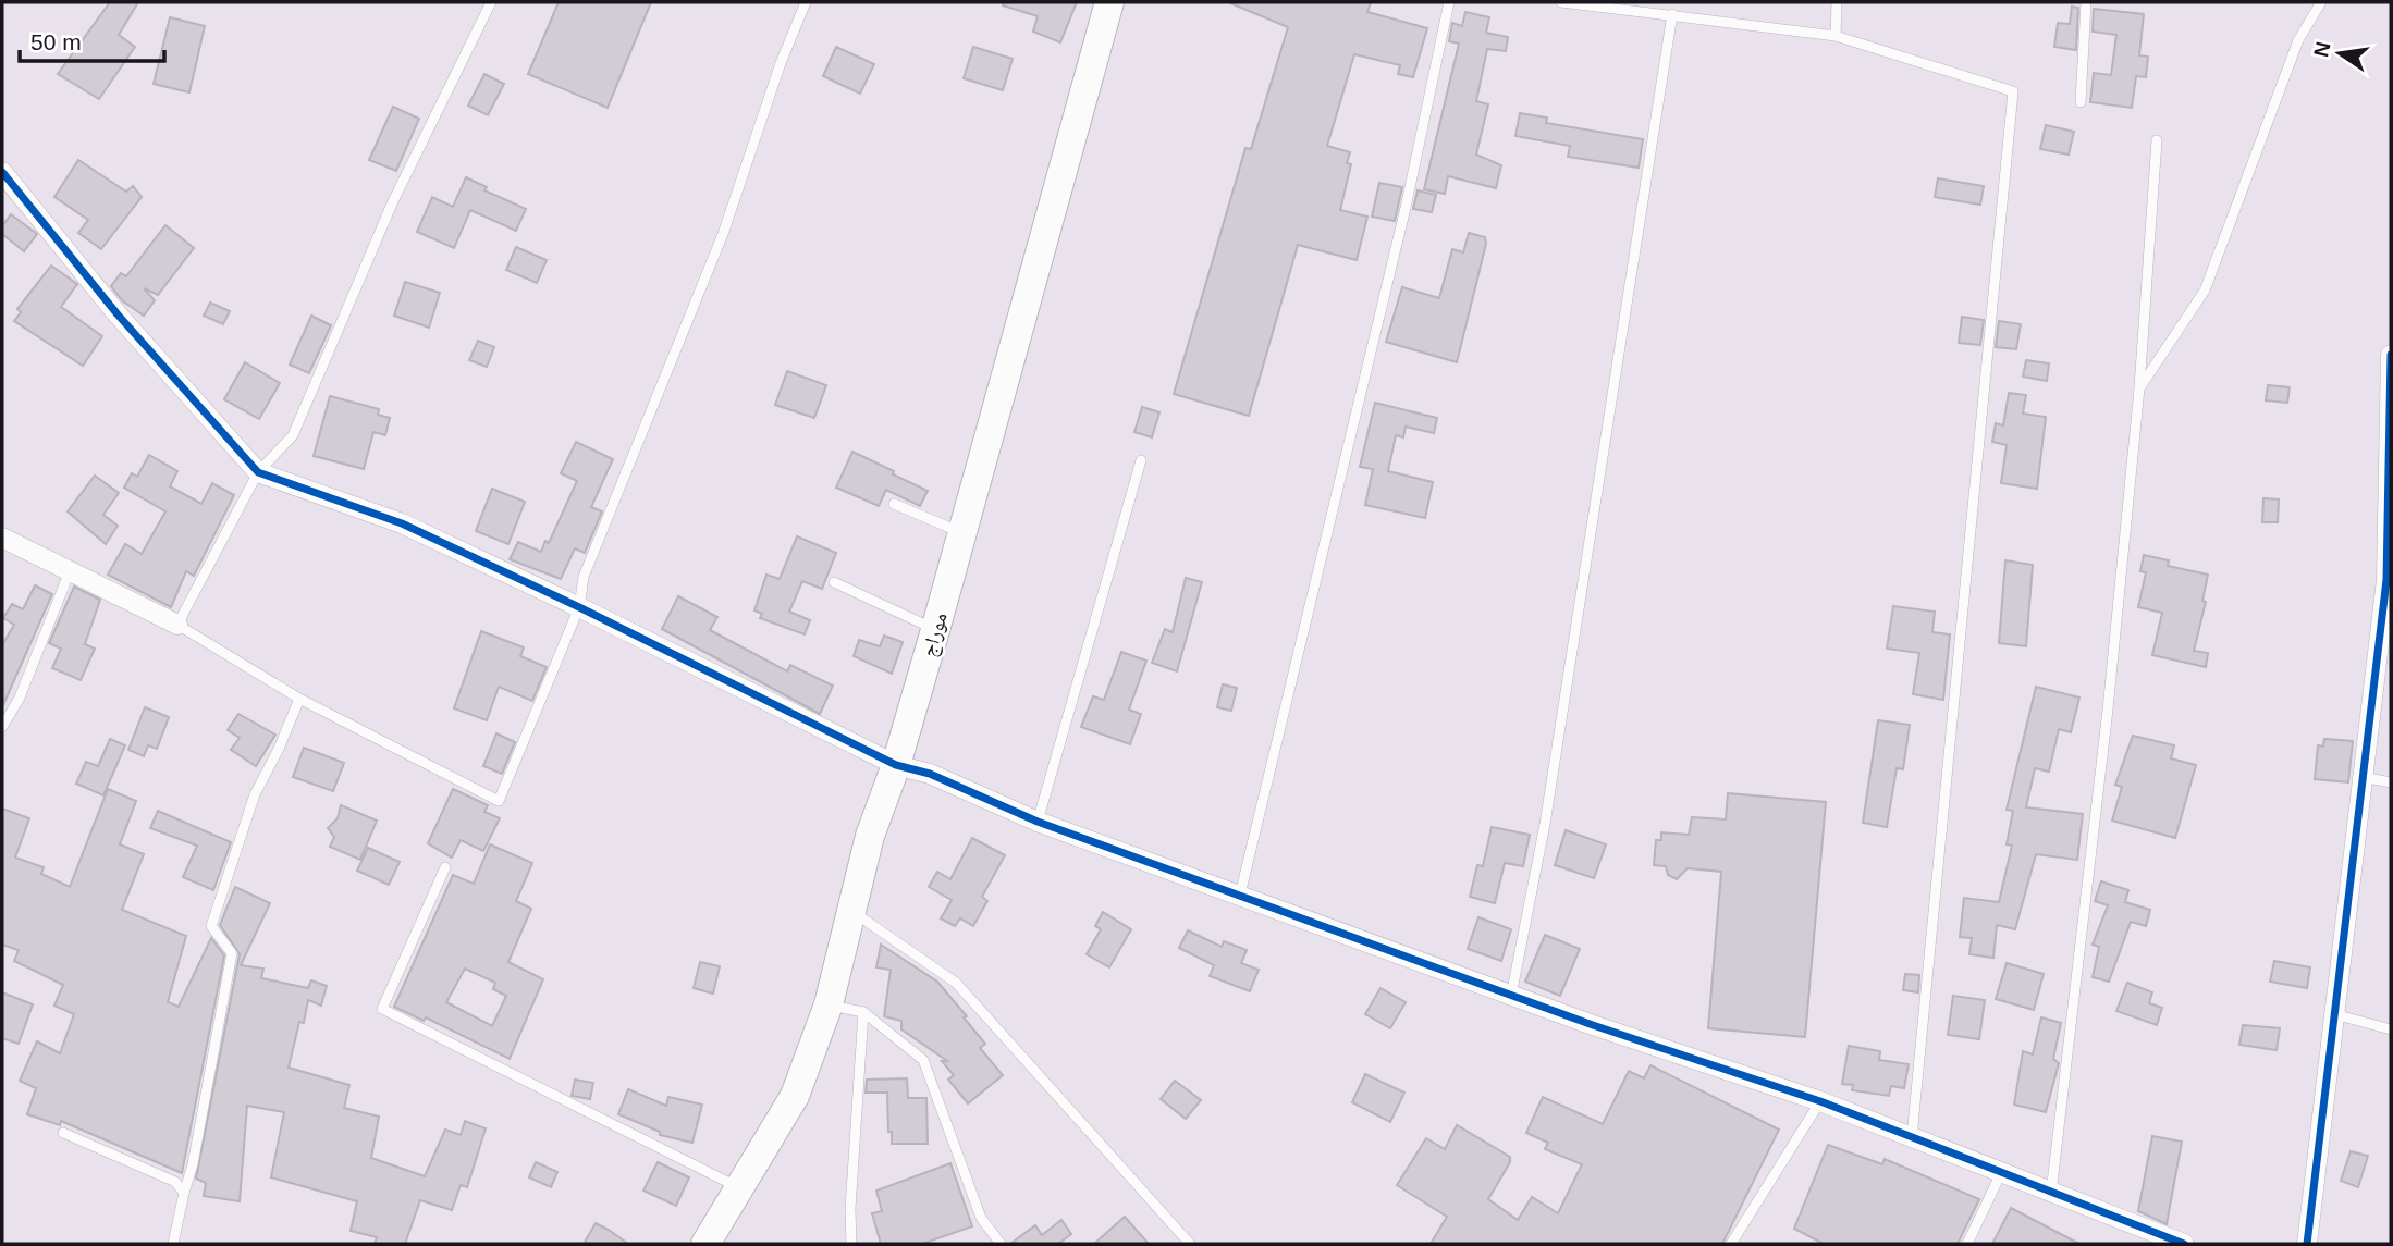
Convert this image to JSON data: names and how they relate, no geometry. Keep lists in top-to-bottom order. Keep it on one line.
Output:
{"streets":{"main road":["موراج"]},"scale_bar":"50 m","north":"left"}
